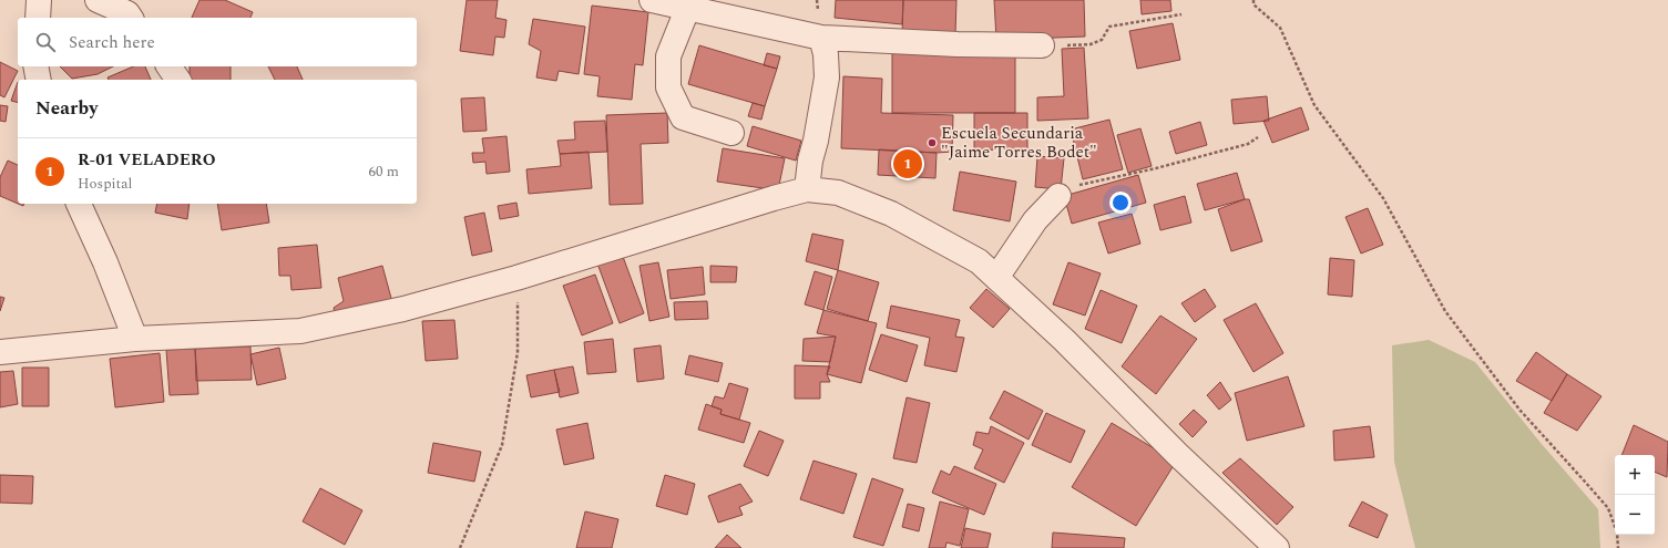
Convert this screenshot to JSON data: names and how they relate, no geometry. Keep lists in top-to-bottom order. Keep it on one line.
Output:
{"places":["Escuela Secundaria \"Jaime Torres Bodet\""],"page":{"search":"Search here","heading":"Nearby","list":[{"mark":"1","name":"R-01 VELADERO","note":"Hospital","value":"60 m"}],"pins":"1","map_buttons":["+","−"]}}
